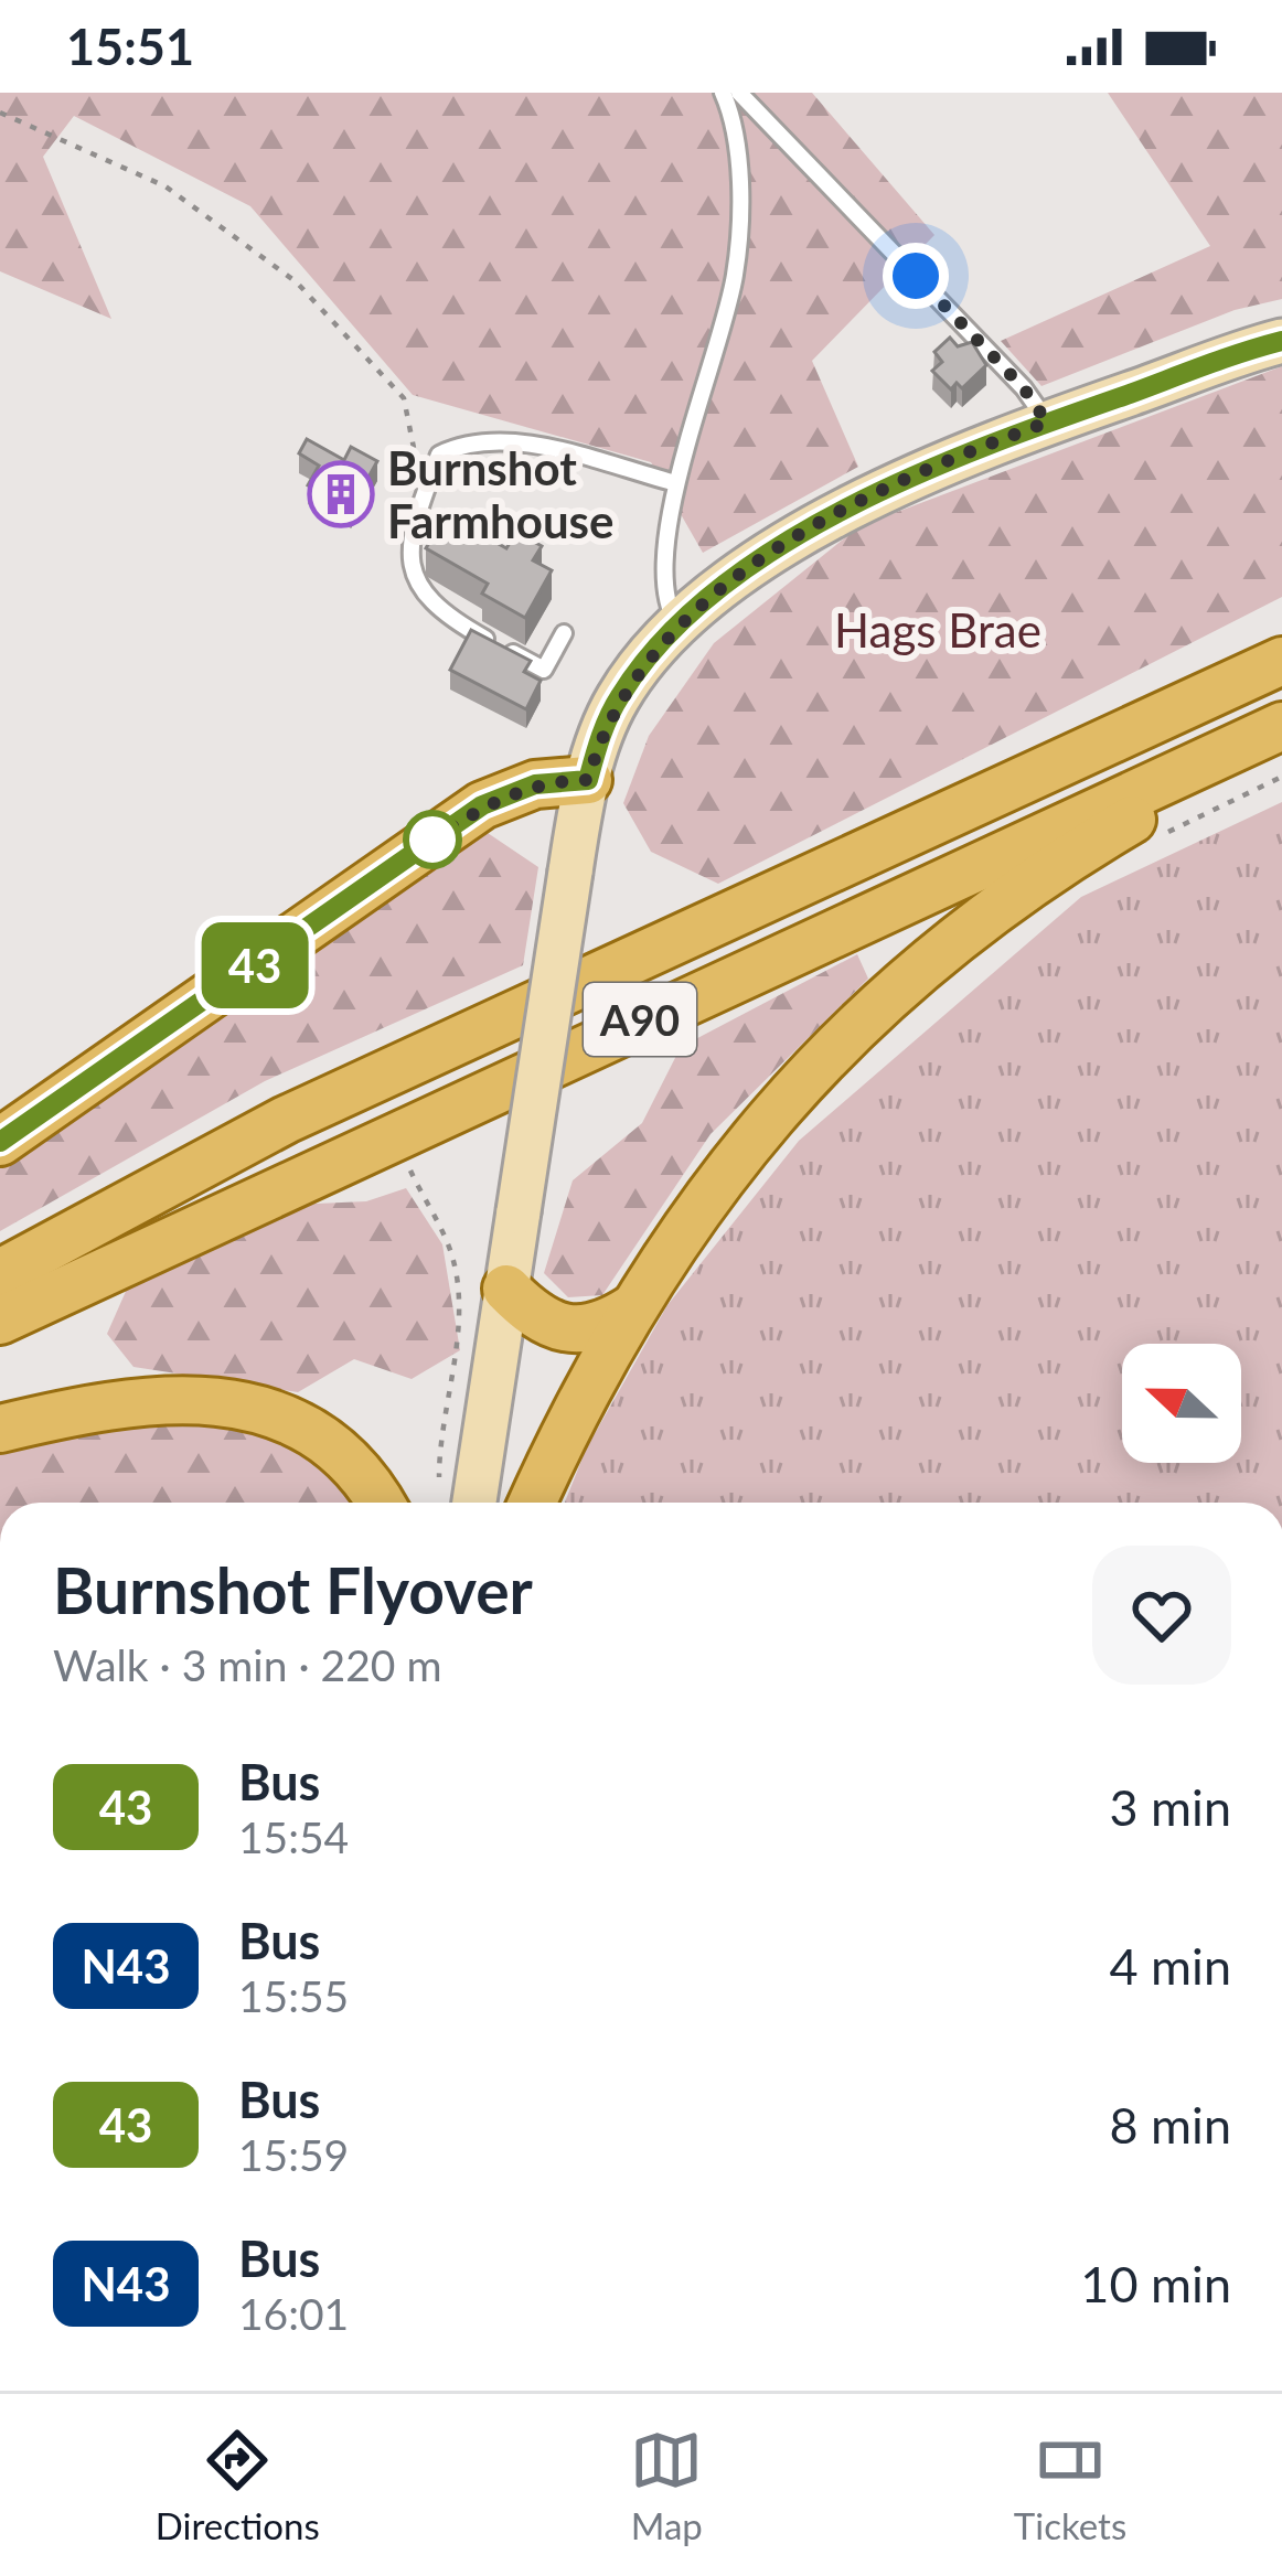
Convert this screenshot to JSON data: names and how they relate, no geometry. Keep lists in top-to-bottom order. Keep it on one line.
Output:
{"streets":{"main road":["A90"]},"parks":["Hags Brae"],"places":{"building":["Burnshot Farmhouse"]},"lines":["bus line 43"],"north":"left","page":{"status":"15:51","on_map":"43","heading":["Burnshot Flyover","Walk · 3 min · 220 m"],"list":[{"mark":"43","name":"Bus","note":"15:54","value":"3 min"},{"mark":"N43","name":"Bus","note":"15:55","value":"4 min"},{"mark":"43","name":"Bus","note":"15:59","value":"8 min"},{"mark":"N43","name":"Bus","note":"16:01","value":"10 min"}],"tabs":["Directions","Map","Tickets"]}}
